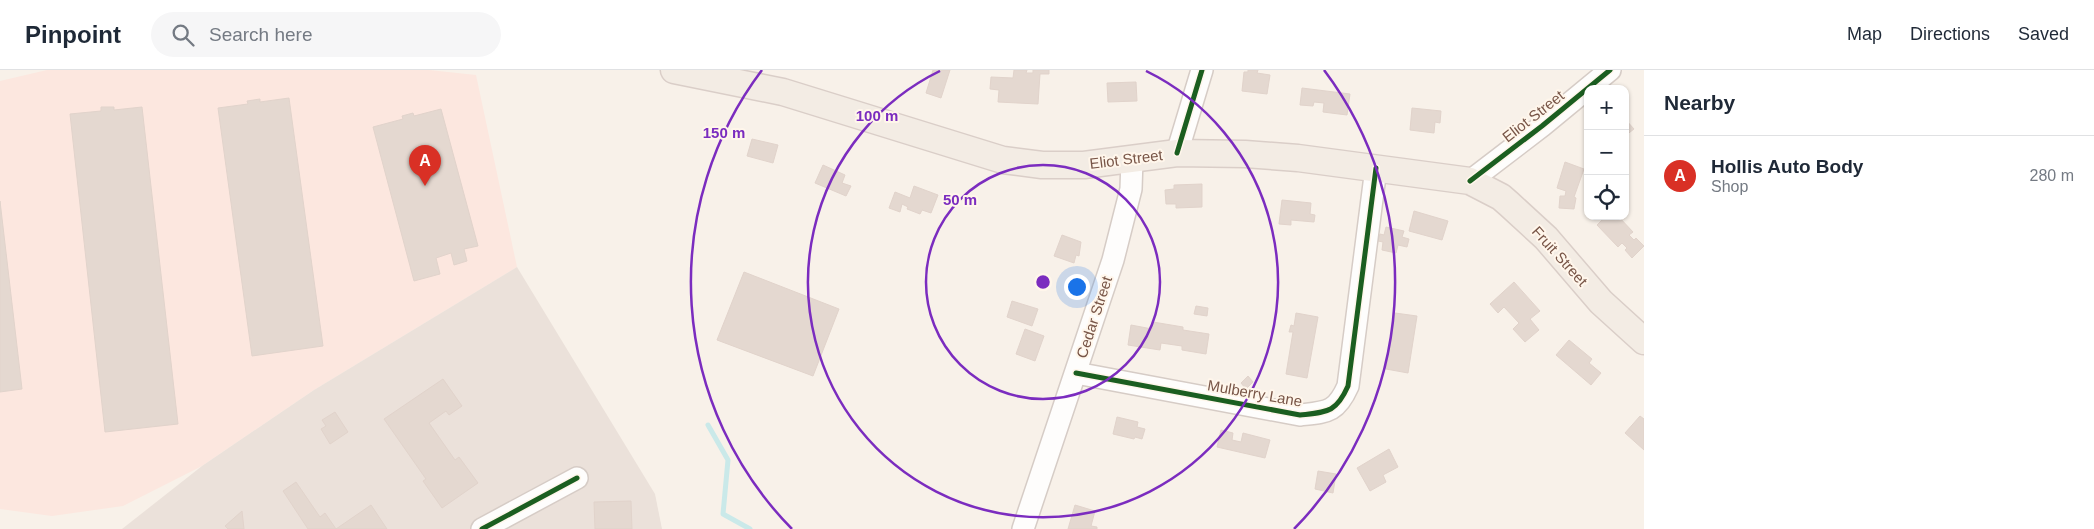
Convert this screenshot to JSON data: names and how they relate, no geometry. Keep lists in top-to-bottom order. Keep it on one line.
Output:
{"streets":{"main road":["Eliot Street","Fruit Street"],"street":["Cedar Street","Mulberry Lane"]},"crossings":[["Eliot Street","Fruit Street"],["Eliot Street","Cedar Street"],["Eliot Street","Mulberry Lane"],["Cedar Street","Mulberry Lane"]],"page":{"header":"Pinpoint","search":"Search here","nav":["Map","Directions","Saved"],"heading":"Nearby","map_buttons":["+","−"],"list":[{"mark":"A","name":"Hollis Auto Body","note":"Shop","value":"280 m"}],"pins":"A"},"rings":["100 m","150 m","50 m"]}
